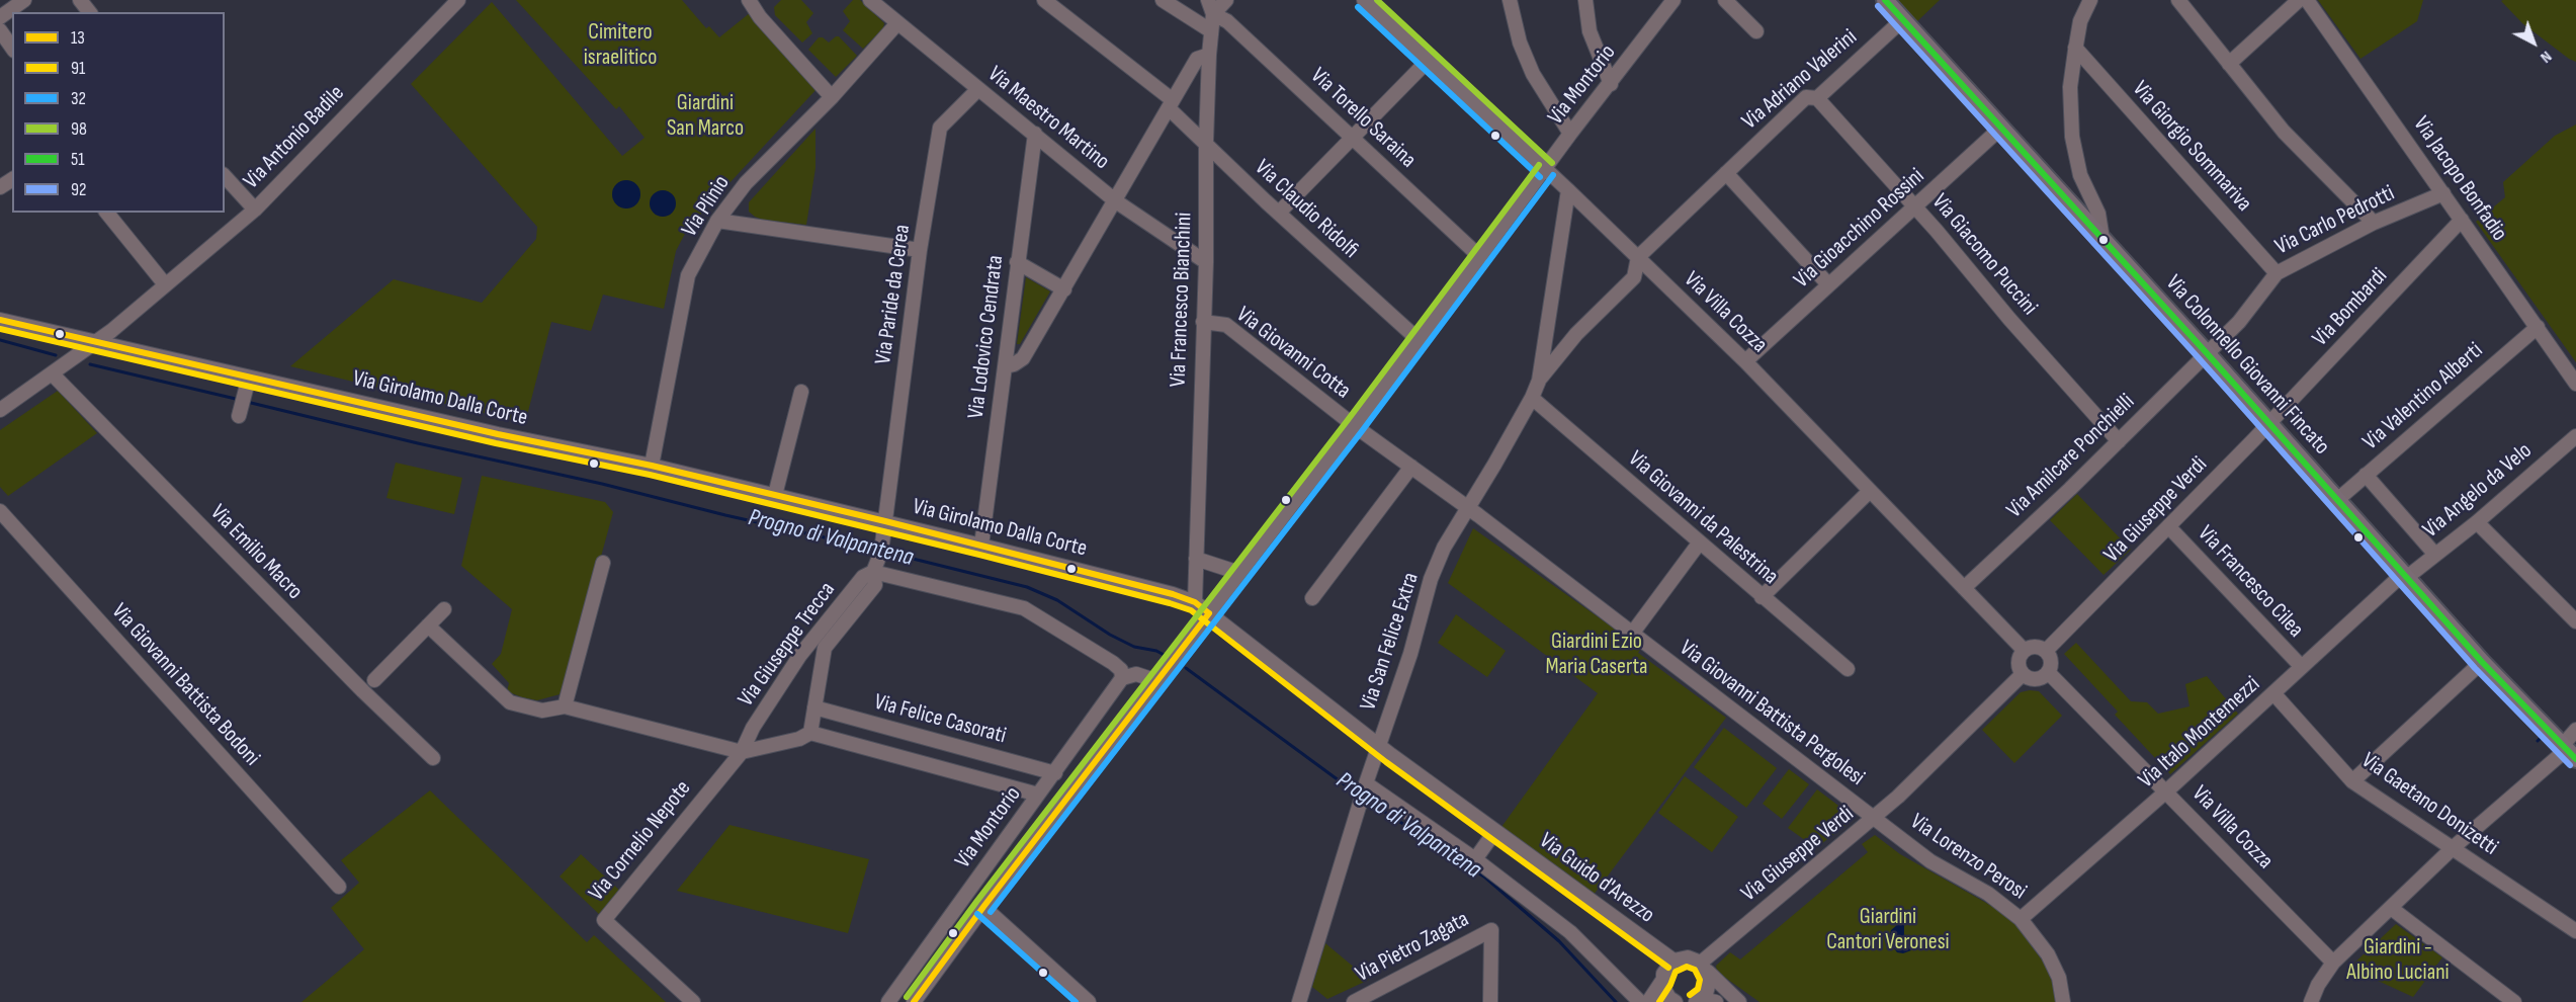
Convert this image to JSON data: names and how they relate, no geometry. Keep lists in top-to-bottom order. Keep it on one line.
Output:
{"streets":{"main road":["Via Colonnello Giovanni Fincato"],"street":["Via Adriano Valerini","Via Montorio","Via Maestro Martino","Via Torello Saraina","Via Antonio Badile","Via Giorgio Sommariva","Via Jacopo Bonfadio","Via Plinio","Via Claudio Ridolfi","Via Carlo Pedrotti","Via Gioacchino Rossini","Via Giacomo Puccini","Via Paride da Cerea","Via Francesco Bianchini","Via Bombardi","Via Villa Cozza","Via Lodovico Cendrata","Via Giovanni Cotta","Via Valentino Alberti","Via Girolamo Dalla Corte","Via Amilcare Ponchielli","Via Angelo da Velo","Via Giuseppe Verdi","Via Giovanni da Palestrina","Via Emilio Macro","Via Francesco Cilea","Via San Felice Extra","Via Giuseppe Trecca","Via Giovanni Battista Bodoni","Via Giovanni Battista Pergolesi","Via Felice Casorati","Via Italo Montemezzi","Via Gaetano Donizetti","Via Cornelio Nepote","Via Lorenzo Perosi","Via Guido d'Arezzo","Via Pietro Zagata"]},"crossings":[["Via Adriano Valerini","Via Giacomo Puccini"],["Via Adriano Valerini","Via Villa Cozza"],["Via Adriano Valerini","Via Colonnello Giovanni Fincato"],["Via Adriano Valerini","Via San Felice Extra"],["Via Montorio","Via Torello Saraina"],["Via Montorio","Via Claudio Ridolfi"],["Via Montorio","Via Villa Cozza"],["Via Montorio","Via Giovanni Cotta"],["Via Montorio","Via Girolamo Dalla Corte"],["Via Montorio","Via Felice Casorati"],["Via Montorio","Via Guido d'Arezzo"],["Via Maestro Martino","Via Plinio"],["Via Maestro Martino","Via Paride da Cerea"],["Via Maestro Martino","Via Francesco Bianchini"],["Via Maestro Martino","Via Lodovico Cendrata"],["Via Torello Saraina","Via Francesco Bianchini"],["Via Antonio Badile","Via Girolamo Dalla Corte"],["Via Antonio Badile","Via Emilio Macro"],["Via Giorgio Sommariva","Via Carlo Pedrotti"],["Via Jacopo Bonfadio","Via Carlo Pedrotti"],["Via Jacopo Bonfadio","Via Bombardi"],["Via Jacopo Bonfadio","Via Valentino Alberti"],["Via Plinio","Via Girolamo Dalla Corte"],["Via Claudio Ridolfi","Via Francesco Bianchini"],["Via Carlo Pedrotti","Via Colonnello Giovanni Fincato"],["Via Carlo Pedrotti","Via Amilcare Ponchielli"],["Via Gioacchino Rossini","Via Giacomo Puccini"],["Via Gioacchino Rossini","Via Villa Cozza"],["Via Gioacchino Rossini","Via Colonnello Giovanni Fincato"],["Via Giacomo Puccini","Via Amilcare Ponchielli"],["Via Paride da Cerea","Via Girolamo Dalla Corte"],["Via Paride da Cerea","Via Giuseppe Trecca"],["Via Francesco Bianchini","Via Giovanni Cotta"],["Via Francesco Bianchini","Via Girolamo Dalla Corte"],["Via Bombardi","Via Colonnello Giovanni Fincato"],["Via Bombardi","Via Giuseppe Verdi"],["Via Villa Cozza","Via Amilcare Ponchielli"],["Via Villa Cozza","Via Giuseppe Verdi"],["Via Villa Cozza","Via San Felice Extra"],["Via Villa Cozza","Via Italo Montemezzi"],["Via Lodovico Cendrata","Via Girolamo Dalla Corte"],["Via Colonnello Giovanni Fincato","Via Valentino Alberti"],["Via Colonnello Giovanni Fincato","Via Amilcare Ponchielli"],["Via Colonnello Giovanni Fincato","Via Angelo da Velo"],["Via Colonnello Giovanni Fincato","Via Giuseppe Verdi"],["Via Colonnello Giovanni Fincato","Via Italo Montemezzi"],["Via Girolamo Dalla Corte","Via Giuseppe Trecca"],["Via Girolamo Dalla Corte","Via Guido d'Arezzo"],["Via Angelo da Velo","Via Italo Montemezzi"],["Via Giuseppe Verdi","Via Francesco Cilea"],["Via Giuseppe Verdi","Via Giovanni Battista Pergolesi"],["Via Giuseppe Verdi","Via Lorenzo Perosi"],["Via Giovanni da Palestrina","Via San Felice Extra"],["Via Francesco Cilea","Via Italo Montemezzi"],["Via San Felice Extra","Via Giovanni Battista Pergolesi"],["Via San Felice Extra","Via Guido d'Arezzo"],["Via Giuseppe Trecca","Via Felice Casorati"],["Via Giuseppe Trecca","Via Cornelio Nepote"],["Via Giovanni Battista Pergolesi","Via Lorenzo Perosi"],["Via Italo Montemezzi","Via Gaetano Donizetti"],["Via Italo Montemezzi","Via Lorenzo Perosi"]],"water":["Progno di Valpantena"],"parks":["Cimitero israelitico","Giardini San Marco","Giardini Ezio Maria Caserta","Giardini Cantori Veronesi","Giardini - Albino Luciani"],"lines":["transit line 98","transit line 51","transit line 92","transit line 32","transit line 13","transit line 91"],"legend":["13","91","32","98","51","92"],"north":"bottom right"}
